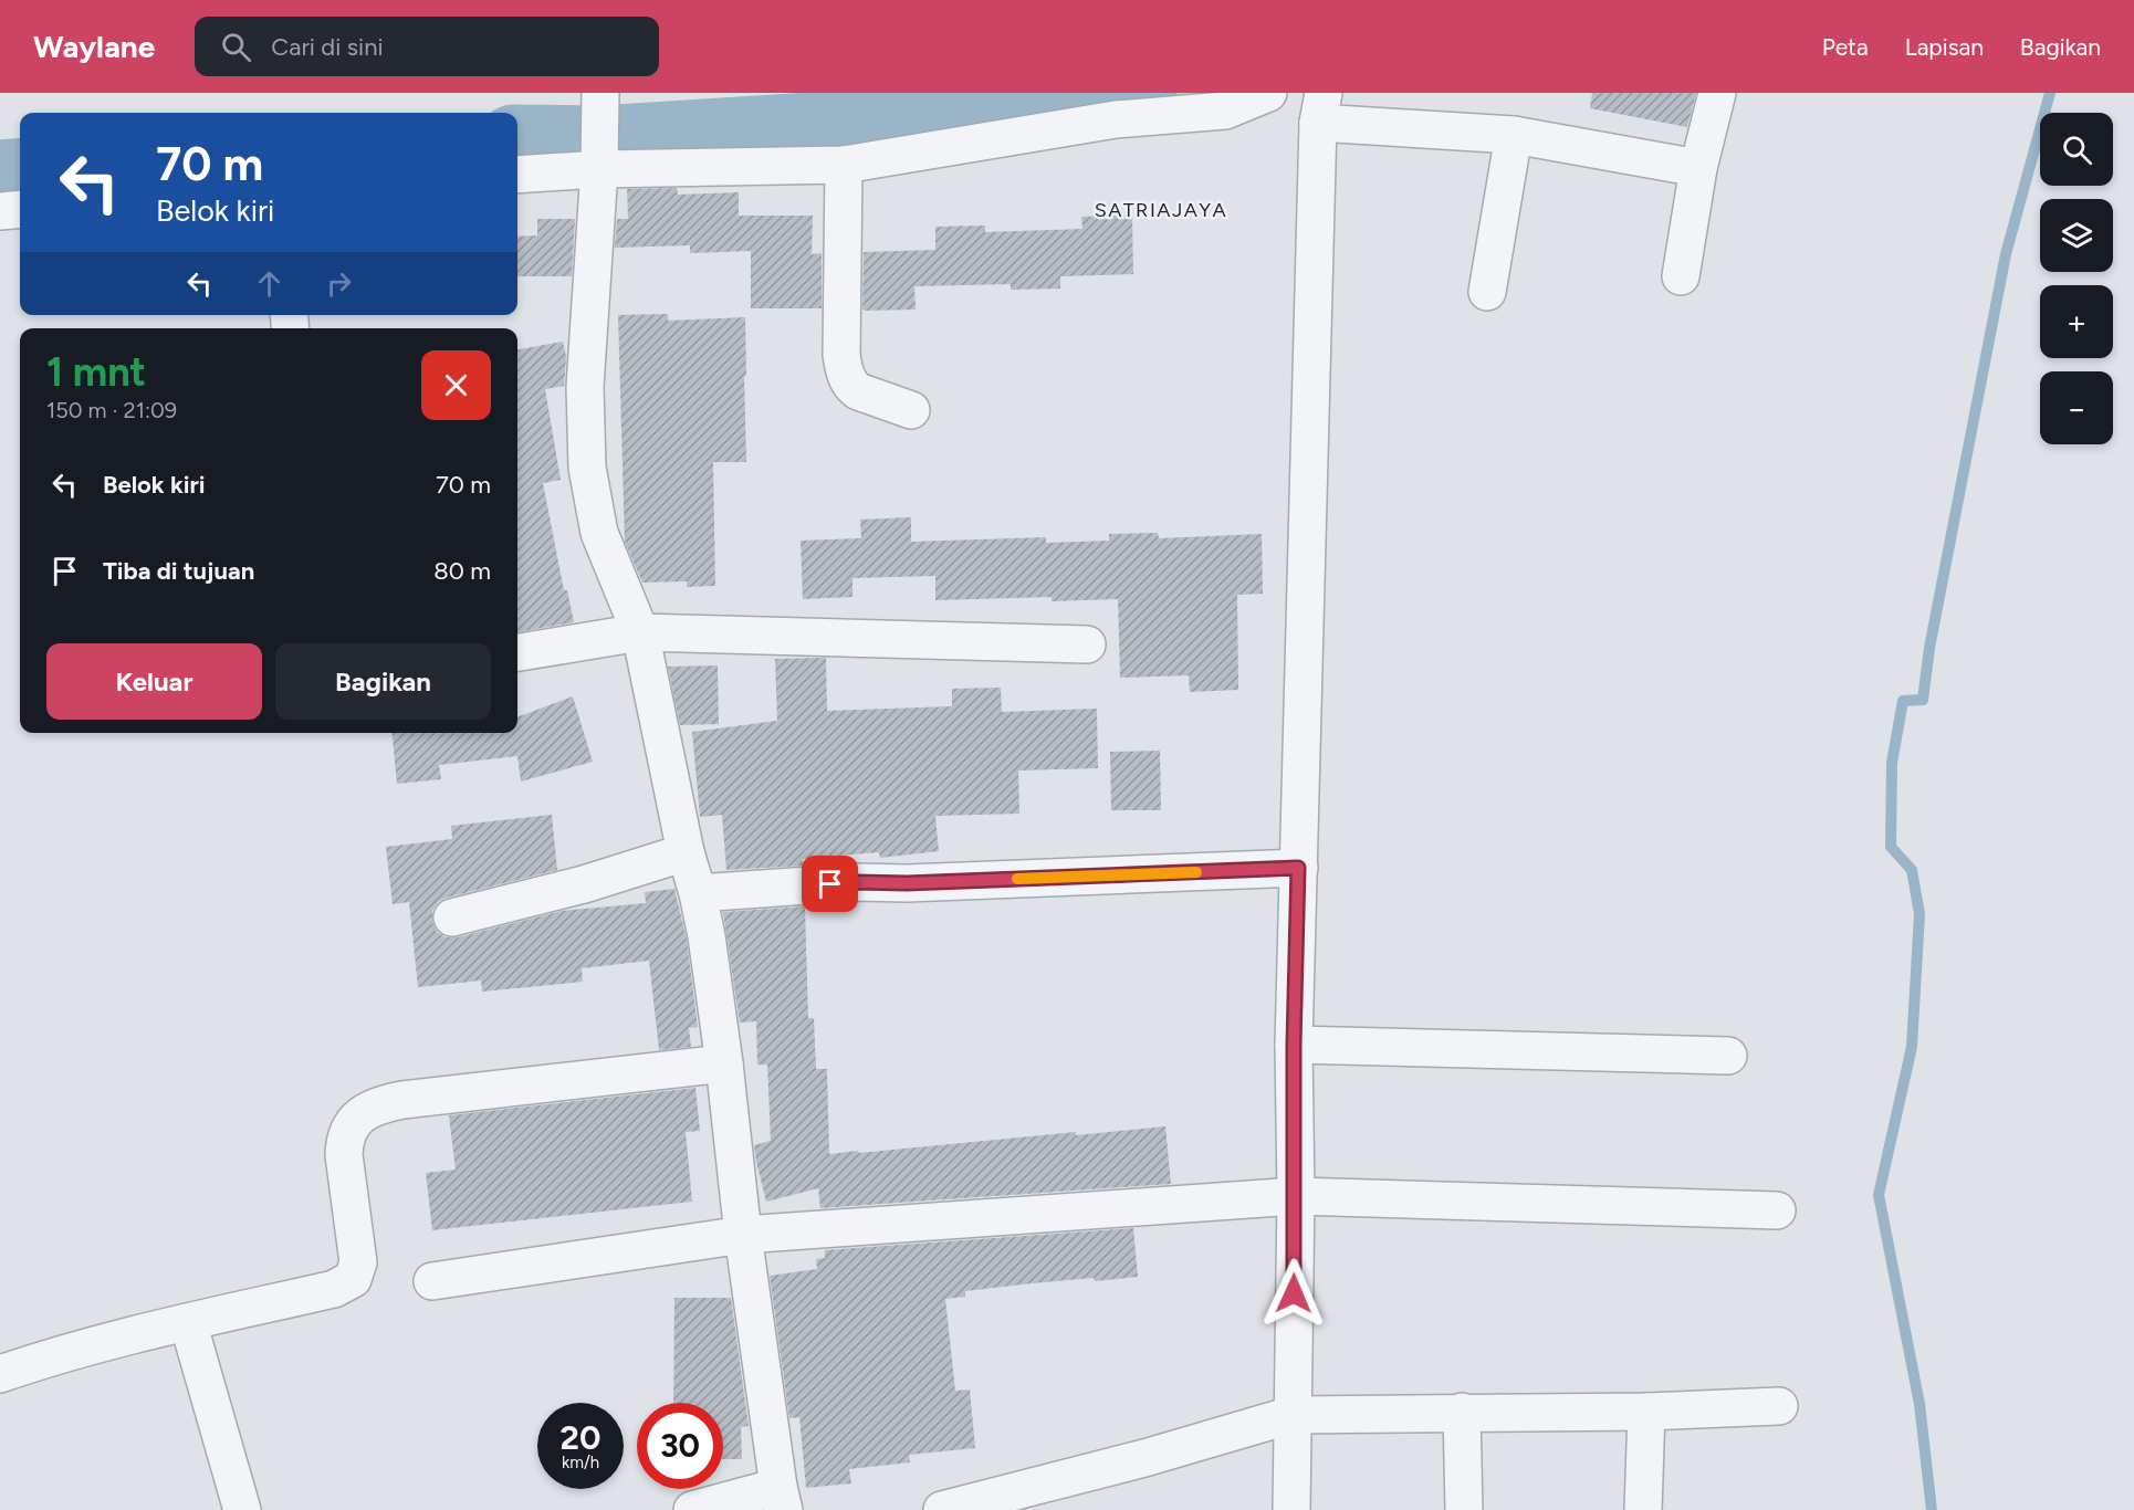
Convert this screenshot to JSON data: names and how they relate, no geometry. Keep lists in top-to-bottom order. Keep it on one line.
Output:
{"districts":["SATRIAJAYA"],"page":{"header":"Waylane","search":"Cari di sini","nav":["Peta","Lapisan","Bagikan"],"map_buttons":["+","−"],"turn":["70 m","Belok kiri"],"heading":["1 mnt","150 m · 21:09"],"list":[{"name":"Belok kiri","value":"70 m"},{"name":"Tiba di tujuan","value":"80 m"}],"buttons":["Keluar","Bagikan"],"speed":"20 km/h","limit":"30"}}
